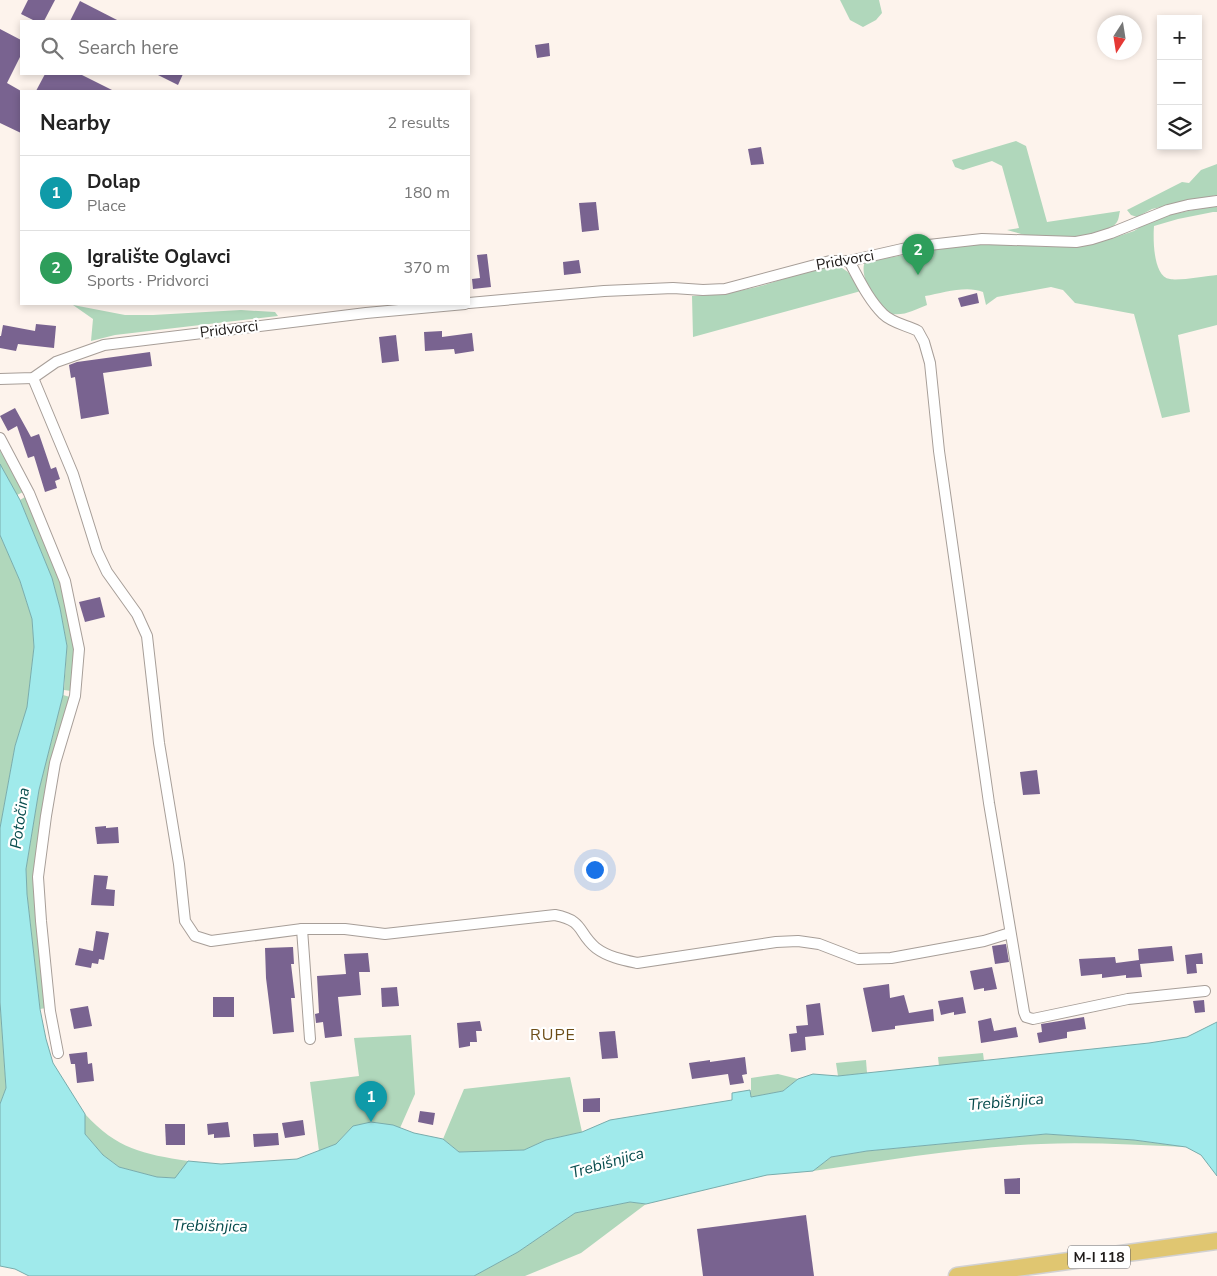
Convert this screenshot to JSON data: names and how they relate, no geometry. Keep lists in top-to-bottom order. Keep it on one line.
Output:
{"streets":{"main road":["M-I 118"],"street":["Pridvorci"]},"districts":["RUPE"],"water":["Potočina","Trebišnjica"],"north":"bottom","page":{"map_buttons":["+","−"],"search":"Search here","heading":["Nearby","2 results"],"list":[{"mark":"1","name":"Dolap","note":"Place","value":"180 m"},{"mark":"2","name":"Igralište Oglavci","note":"Sports · Pridvorci","value":"370 m"}],"pins":["2","1"]}}
